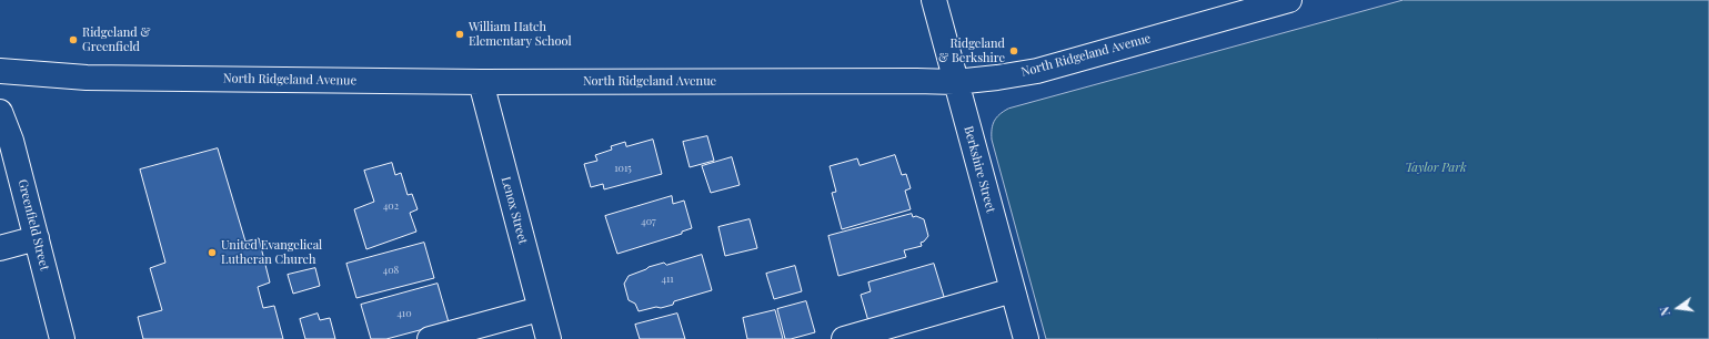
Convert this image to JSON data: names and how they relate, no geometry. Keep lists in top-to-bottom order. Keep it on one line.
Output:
{"streets":{"street":["North Ridgeland Avenue","Berkshire Street","Lenox Street","Greenfield Street"]},"crossings":[["North Ridgeland Avenue","Berkshire Street"],["North Ridgeland Avenue","Lenox Street"]],"parks":["Taylor Park"],"places":["William Hatch Elementary School","Ridgeland & Greenfield","Ridgeland & Berkshire","United Evangelical Lutheran Church"],"house_numbers":["1015","402","407","408","411","410"],"north":"left"}
